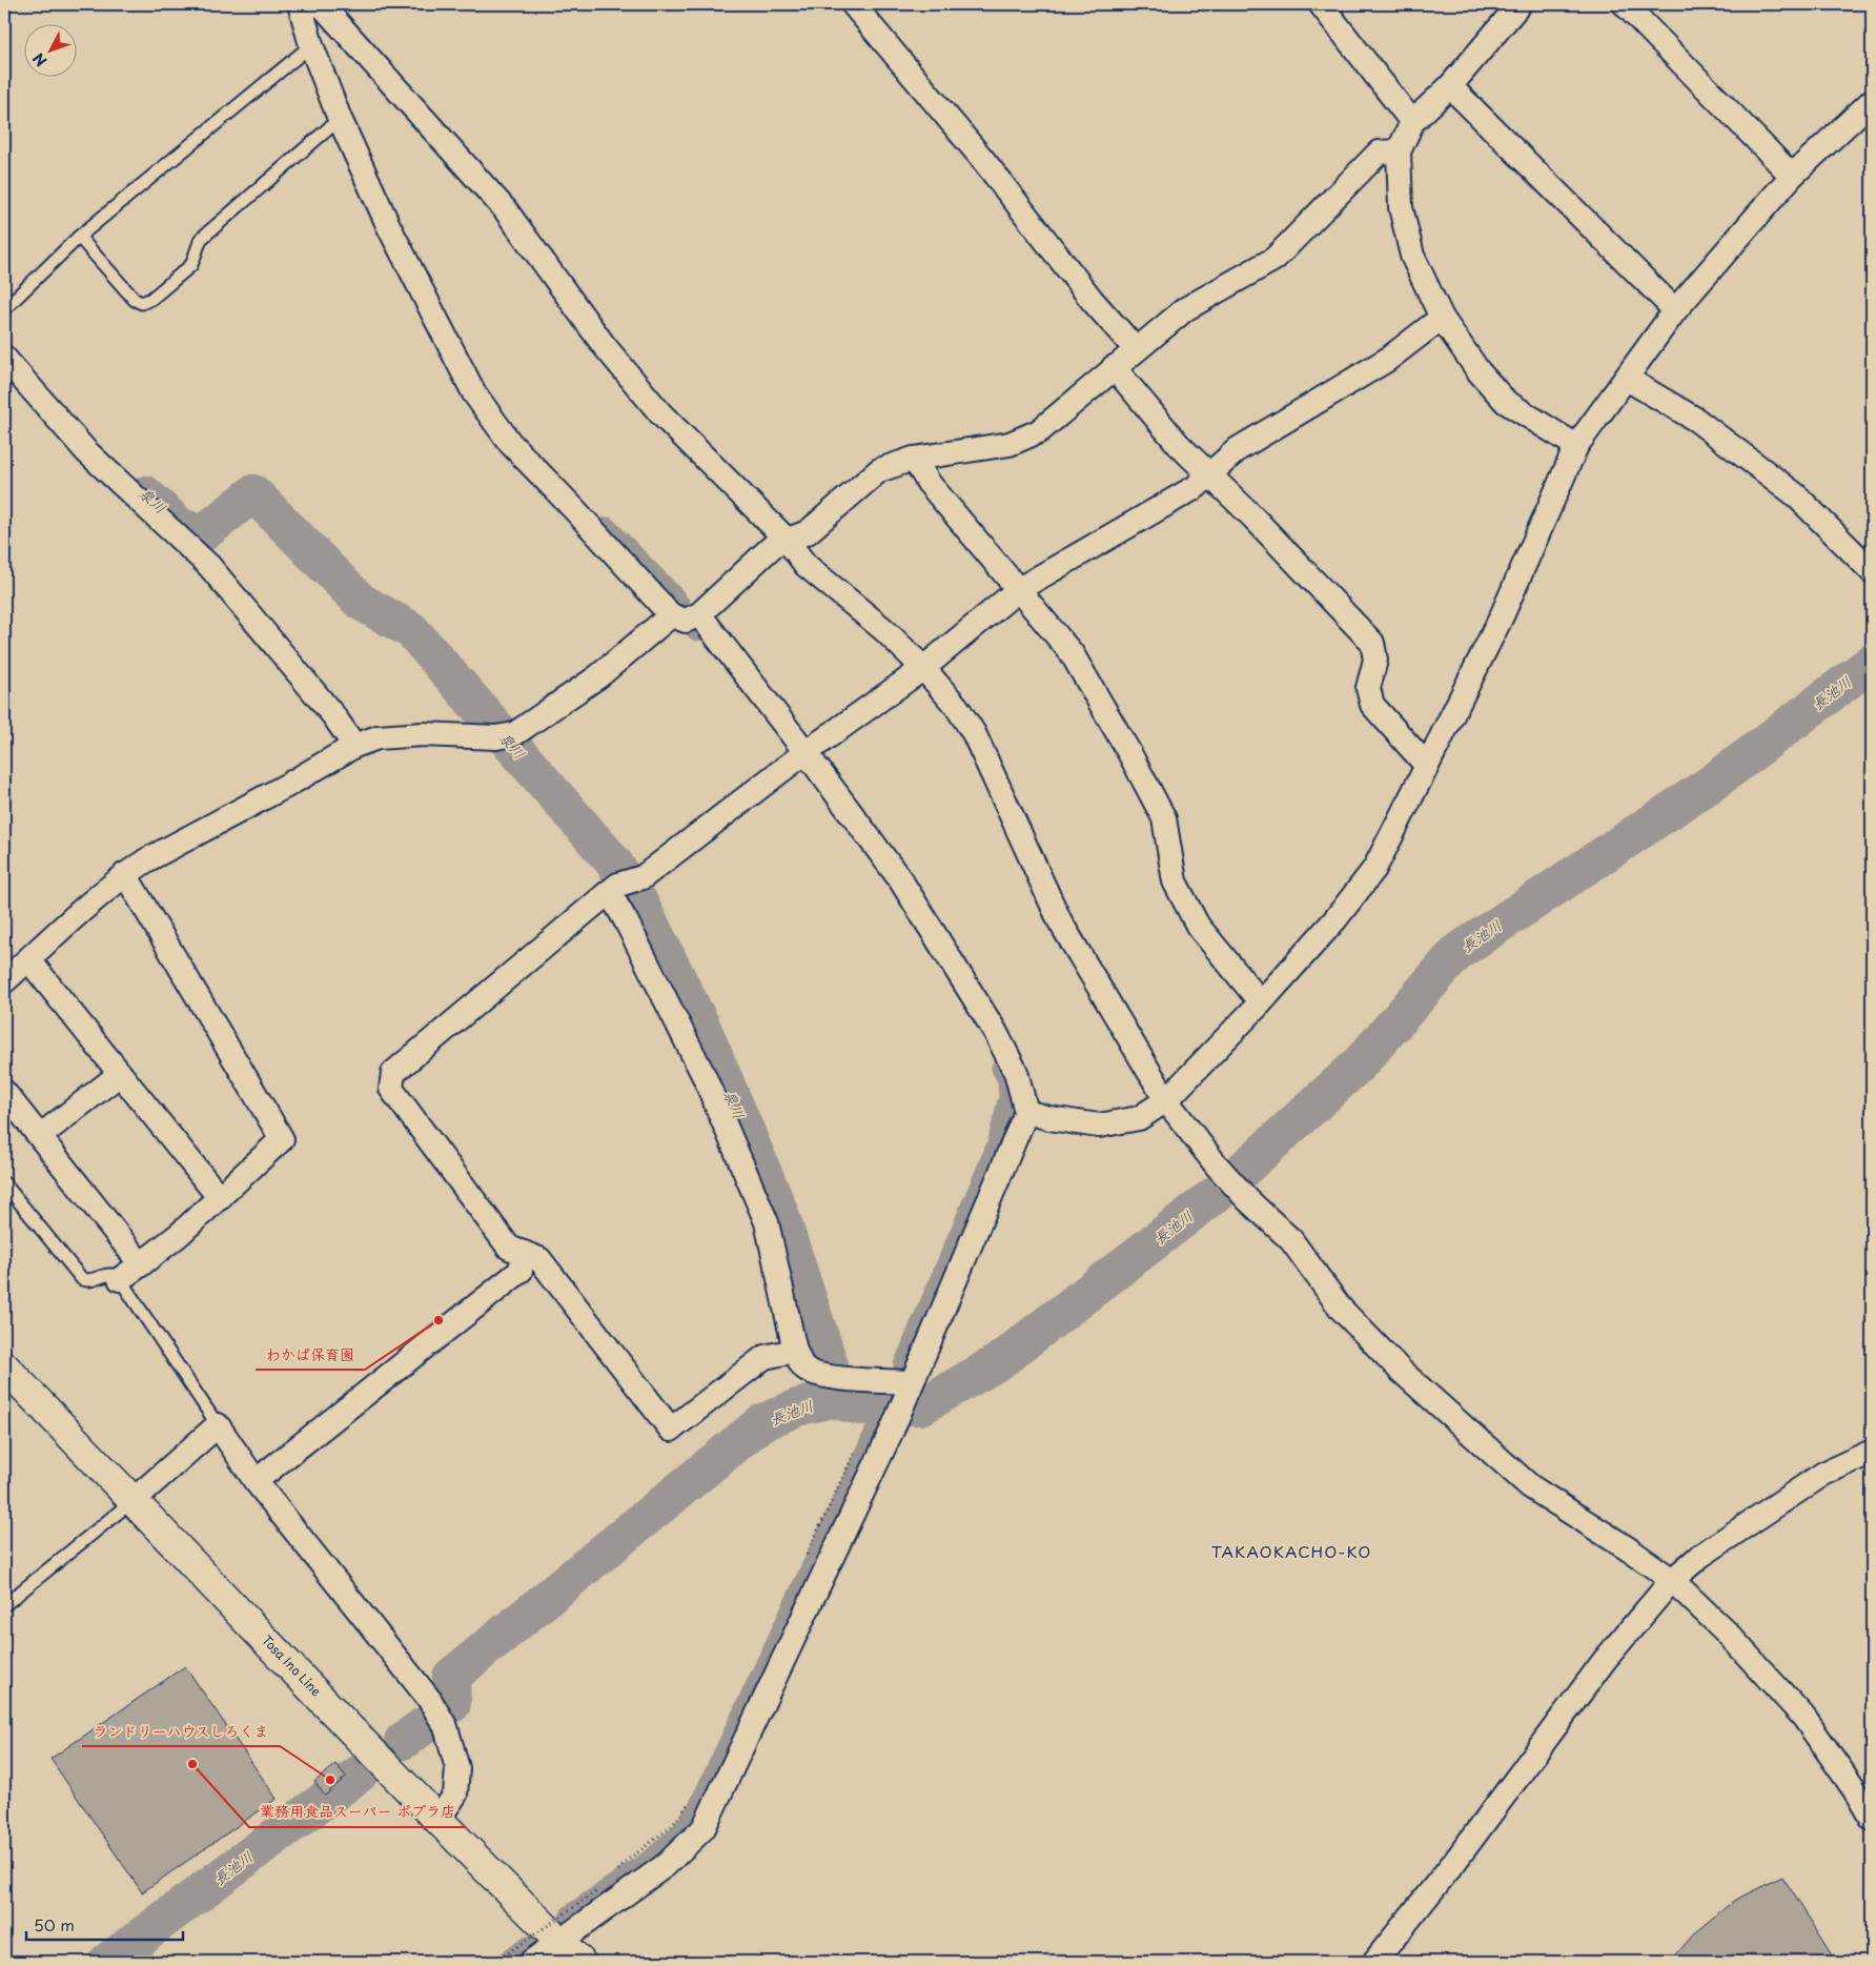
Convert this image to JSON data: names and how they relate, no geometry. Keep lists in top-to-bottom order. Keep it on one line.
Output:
{"streets":{"main road":["Tosa Ino Line"]},"districts":["TAKAOKACHO-KO"],"water":["泉川","長池川"],"places":["わかば保育園","業務用食品スーパー ポプラ店","ランドリーハウスしろくま"],"scale_bar":"50 m","north":"bottom left"}
